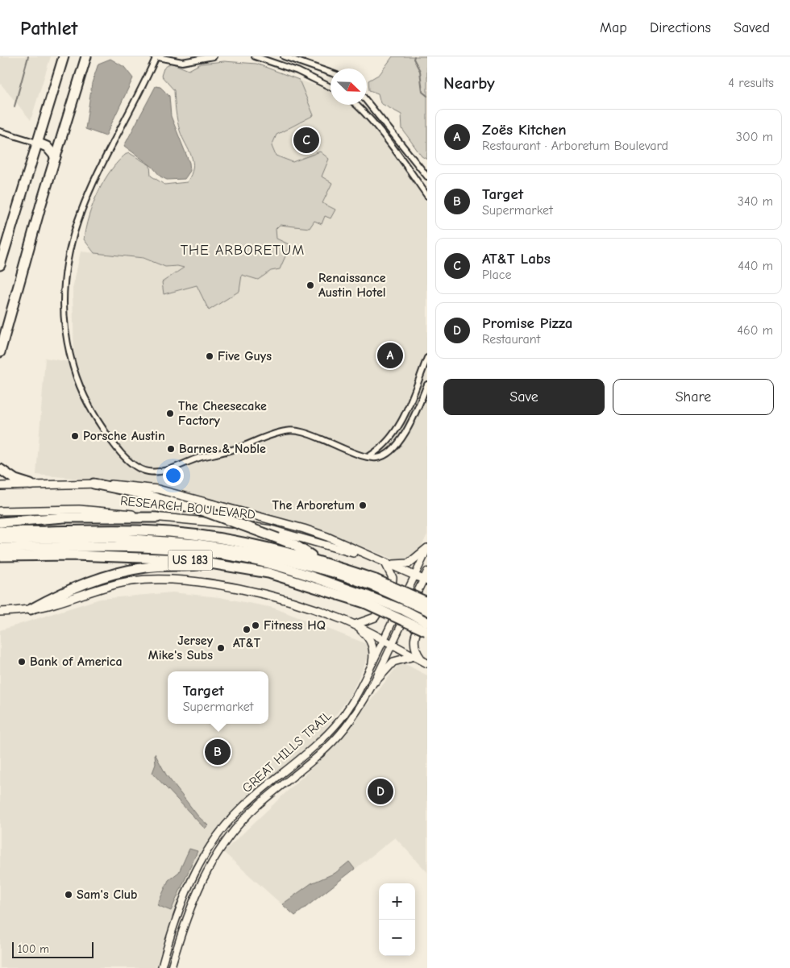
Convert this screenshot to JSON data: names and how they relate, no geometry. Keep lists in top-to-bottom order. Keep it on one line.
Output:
{"streets":{"highway":["US 183"],"main road":["RESEARCH BOULEVARD"],"street":["GREAT HILLS TRAIL"]},"crossings":[["RESEARCH BOULEVARD","GREAT HILLS TRAIL"]],"districts":["THE ARBORETUM"],"places":["Renaissance Austin Hotel","Five Guys","The Cheesecake Factory","Porsche Austin","Barnes & Noble","The Arboretum","Fitness HQ","AT&T","Jersey Mike's Subs","Bank of America","Sam's Club"],"scale_bar":"100 m","north":"bottom right","page":{"header":"Pathlet","nav":["Map","Directions","Saved"],"heading":["Nearby","4 results"],"list":[{"mark":"A","name":"Zoës Kitchen","note":"Restaurant · Arboretum Boulevard","value":"300 m"},{"mark":"B","name":"Target","note":"Supermarket","value":"340 m"},{"mark":"C","name":"AT&T Labs","note":"Place","value":"440 m"},{"mark":"D","name":"Promise Pizza","note":"Restaurant","value":"460 m"}],"pins":["C","A","B","D"],"buttons":["Save","Share"],"popup":["Target","Supermarket"],"map_buttons":["+","−"],"scale":"100 m"}}
